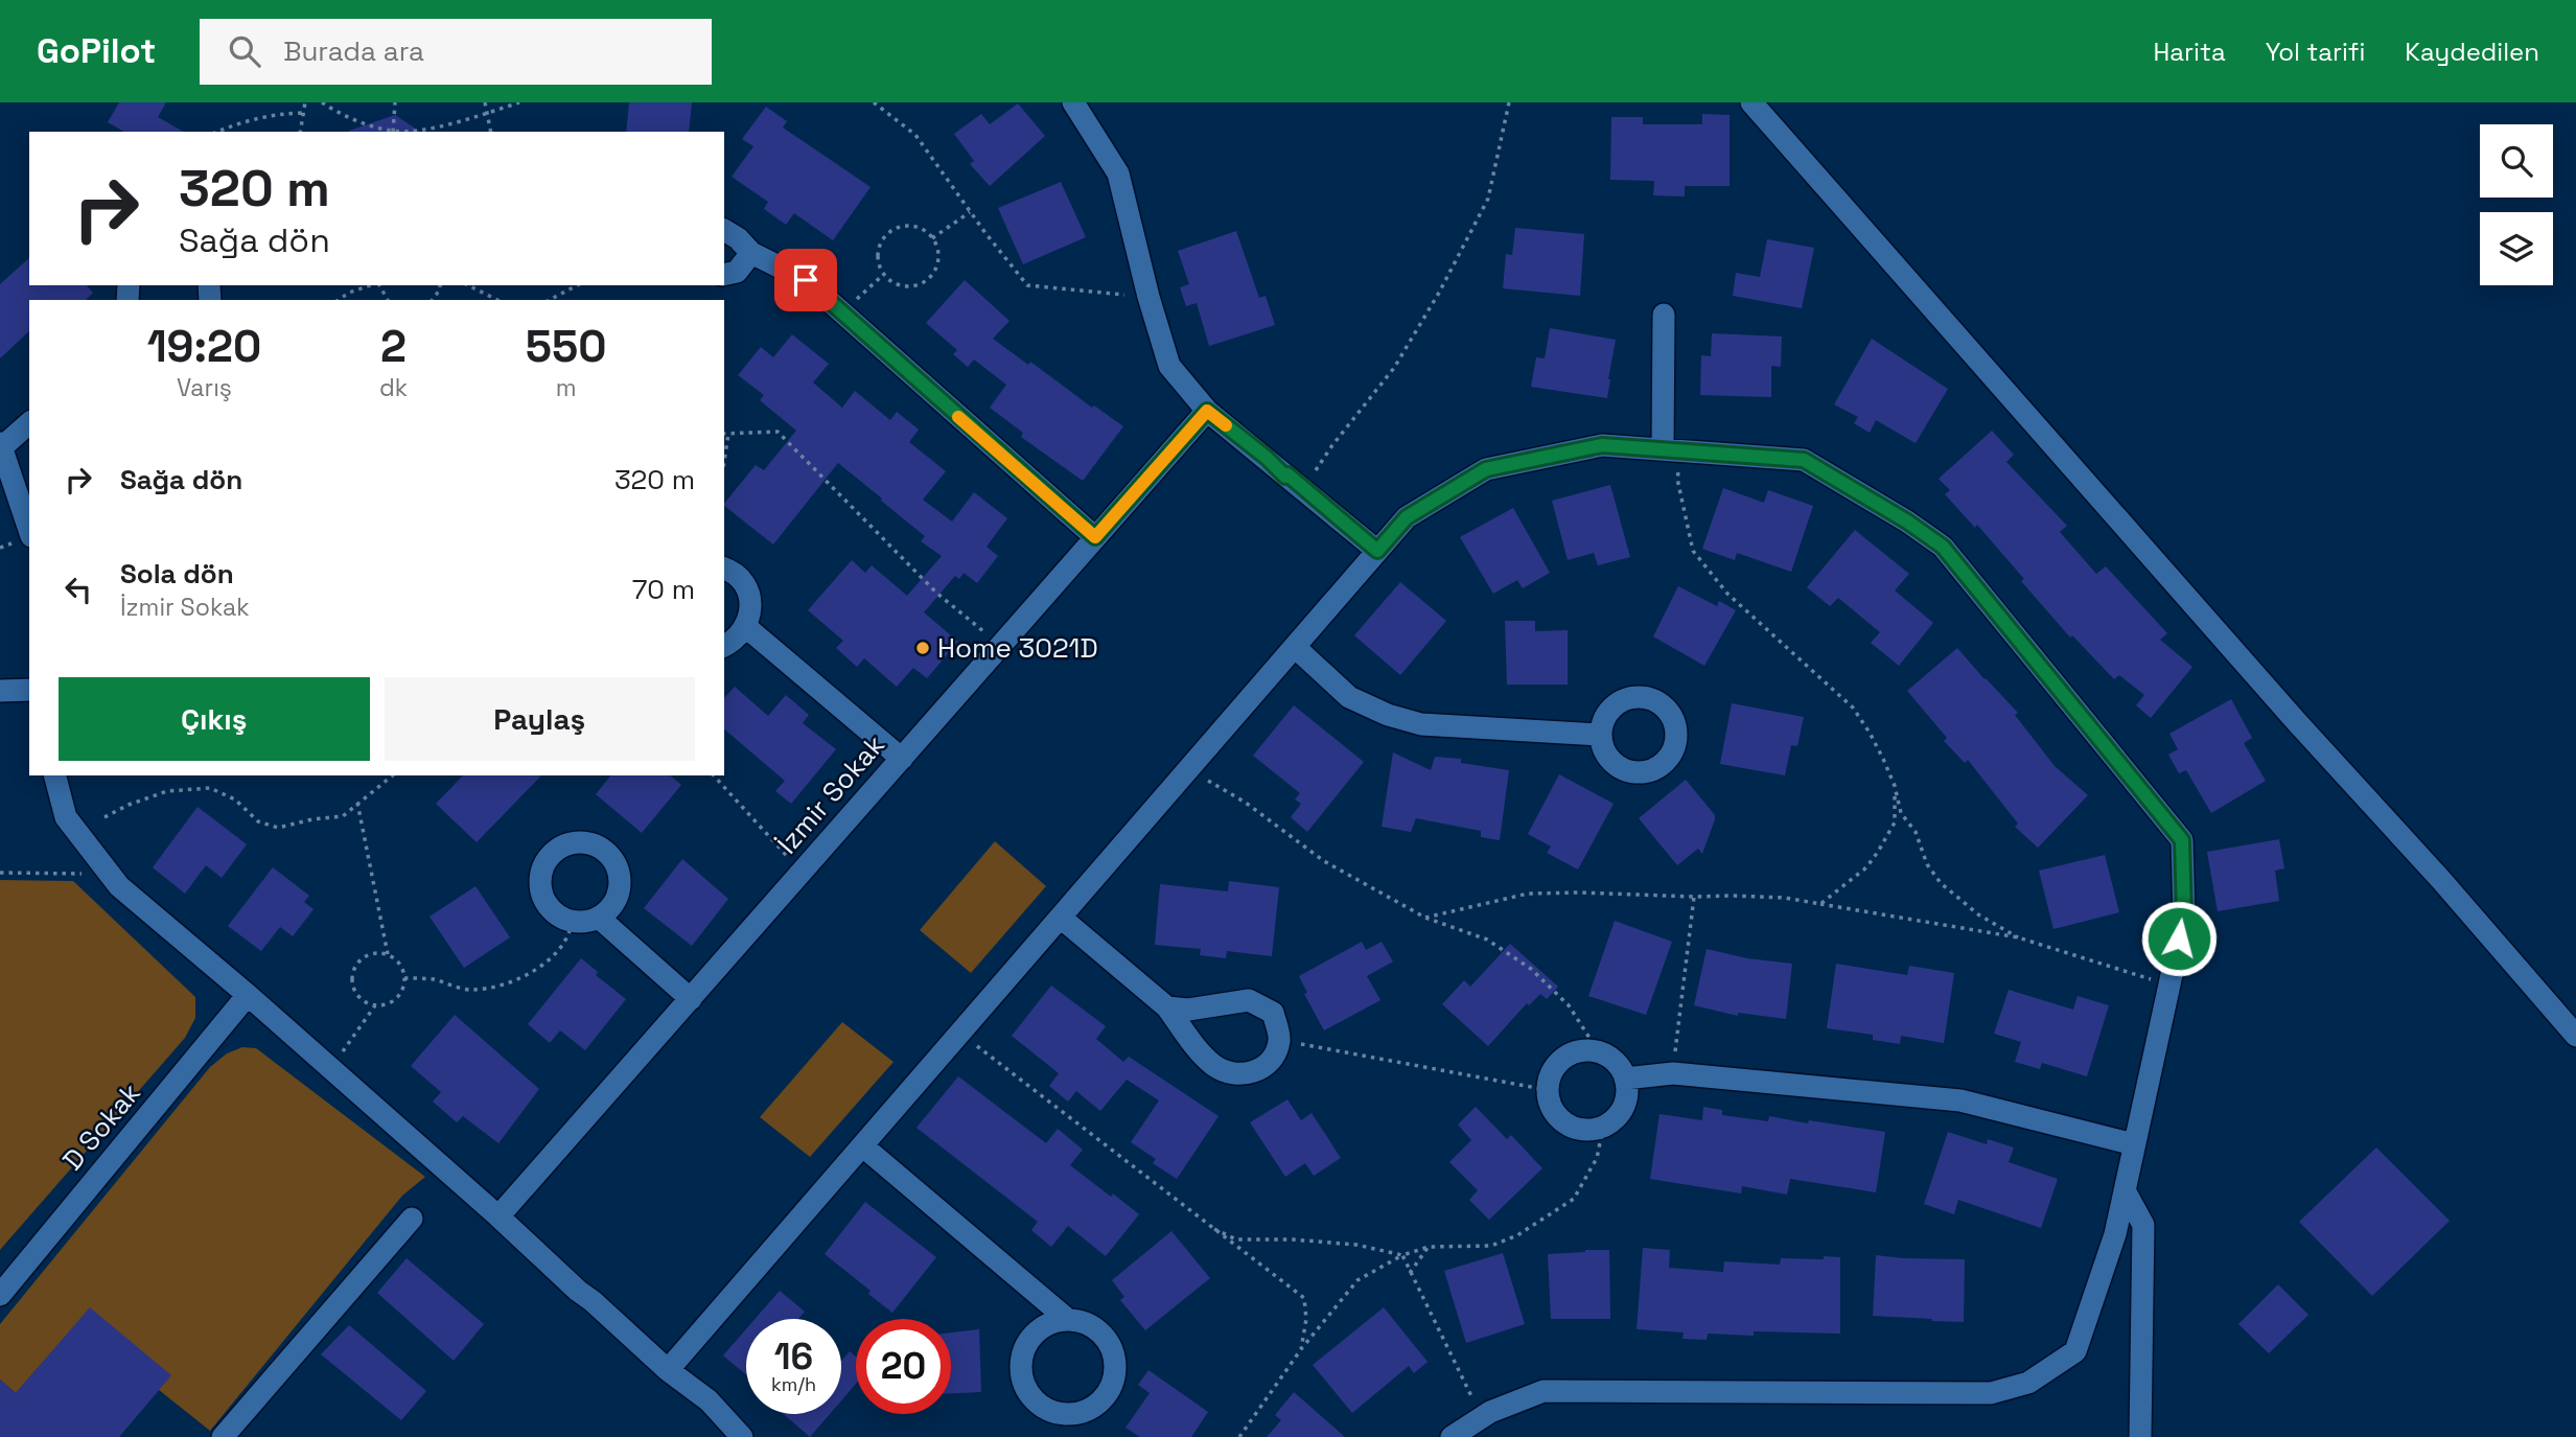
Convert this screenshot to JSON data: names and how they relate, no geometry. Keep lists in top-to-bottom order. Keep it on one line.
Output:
{"streets":{"street":["İzmir Sokak","D Sokak"]},"places":["Home 3021D"],"page":{"header":"GoPilot","search":"Burada ara","nav":["Harita","Yol tarifi","Kaydedilen"],"turn":["320 m","Sağa dön"],"eta":["19:20","Varış","2","dk","550","m"],"list":[{"name":"Sağa dön","value":"320 m"},{"name":"Sola dön","note":"İzmir Sokak","value":"70 m"}],"buttons":["Çıkış","Paylaş"],"speed":"16 km/h","limit":"20"}}
